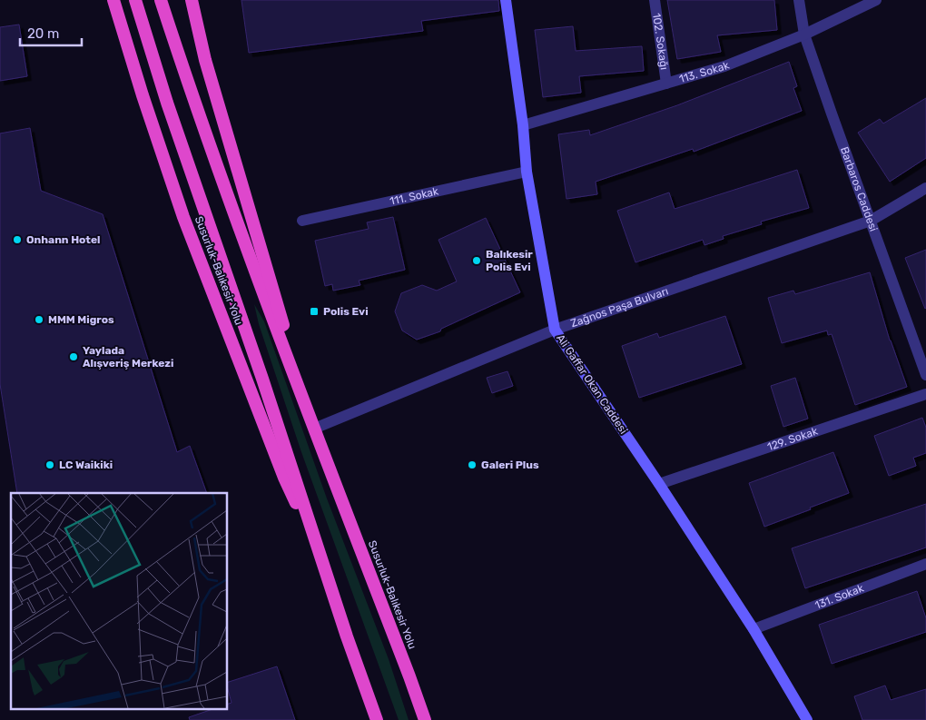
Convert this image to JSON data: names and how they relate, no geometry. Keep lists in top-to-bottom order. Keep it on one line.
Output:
{"streets":{"highway":["Susurluk-Balıkesir Yolu"],"main road":["Ali Gaffar Okan Caddesi"],"street":["102. Sokağı","113. Sokak","Barbaros Caddesi","111. Sokak","Zağnos Paşa Bulvarı","129. Sokak","131. Sokak"]},"crossings":[["102. Sokağı","113. Sokak"],["113. Sokak","Barbaros Caddesi"],["113. Sokak","Ali Gaffar Okan Caddesi"],["Barbaros Caddesi","Zağnos Paşa Bulvarı"],["111. Sokak","Ali Gaffar Okan Caddesi"],["Susurluk-Balıkesir Yolu","Zağnos Paşa Bulvarı"],["Zağnos Paşa Bulvarı","Ali Gaffar Okan Caddesi"],["Ali Gaffar Okan Caddesi","129. Sokak"],["Ali Gaffar Okan Caddesi","131. Sokak"]],"places":{"other":["Onhann Hotel","Balıkesir Polis Evi","MMM Migros","Yaylada Alışveriş Merkezi","LC Waikiki","Galeri Plus"],"transit":["Polis Evi"]},"scale_bar":"20 m"}
